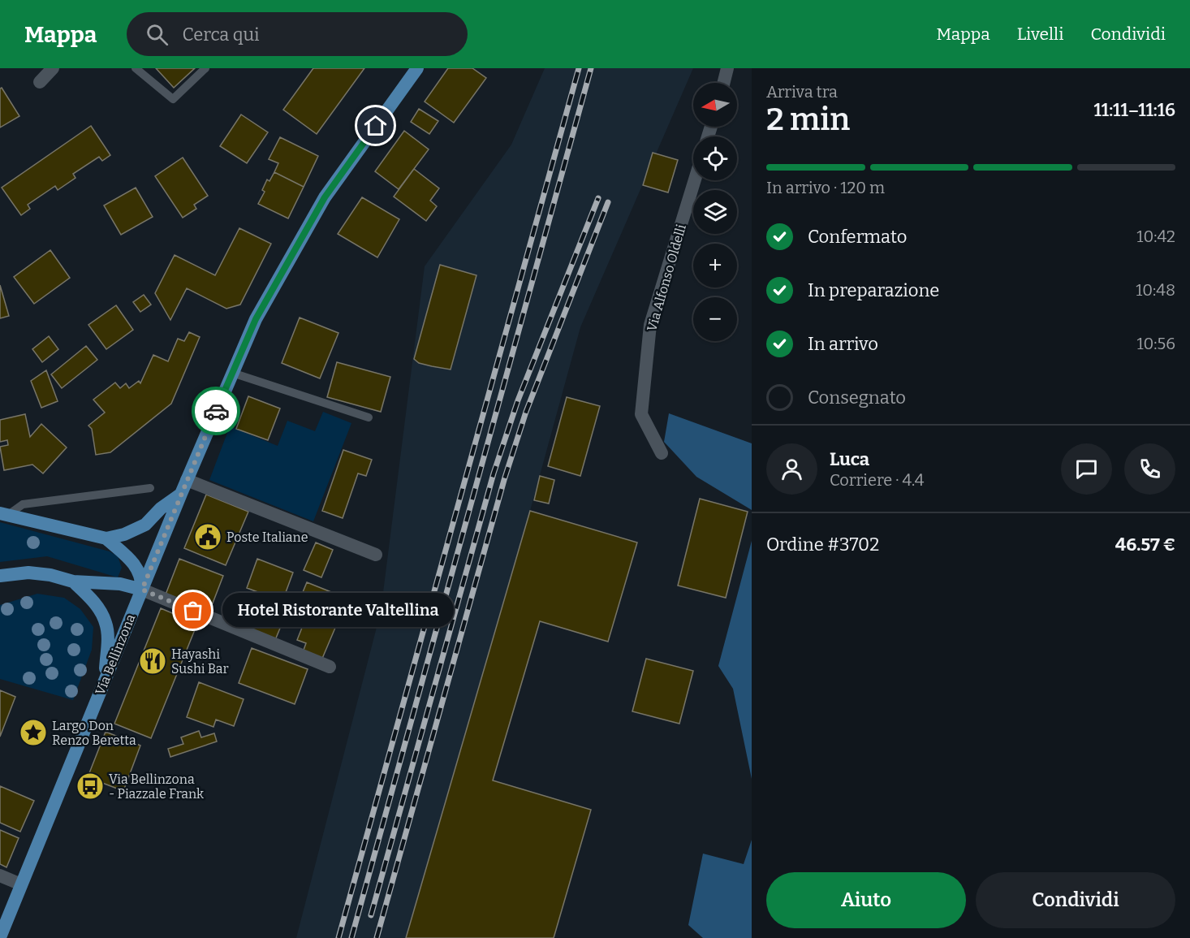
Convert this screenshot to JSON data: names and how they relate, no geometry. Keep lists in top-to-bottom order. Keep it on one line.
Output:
{"streets":{"main road":["Via Bellinzona"],"street":["Via Alfonso Oldelli"]},"places":{"public building":["Poste Italiane"],"other":["Hotel Ristorante Valtellina"],"restaurant":["Hayashi Sushi Bar"],"place":["Largo Don Renzo Beretta"],"bus stop":["Via Bellinzona - Piazzale Frank"]},"north":"left","page":{"header":"Mappa","search":"Cerca qui","nav":["Mappa","Livelli","Condividi"],"heading":["2 min","Arriva tra","11:11–11:16"],"panel":["Luca","Corriere · 4.4","Ordine #3702","46.57 €"],"map_buttons":["+","−"],"bar":"In arrivo · 120 m","list":[["Confermato","10:42"],["In preparazione","10:48"],["In arrivo","10:56"],"Consegnato"],"bubble":"Hotel Ristorante Valtellina","buttons":["Aiuto","Condividi"]}}
